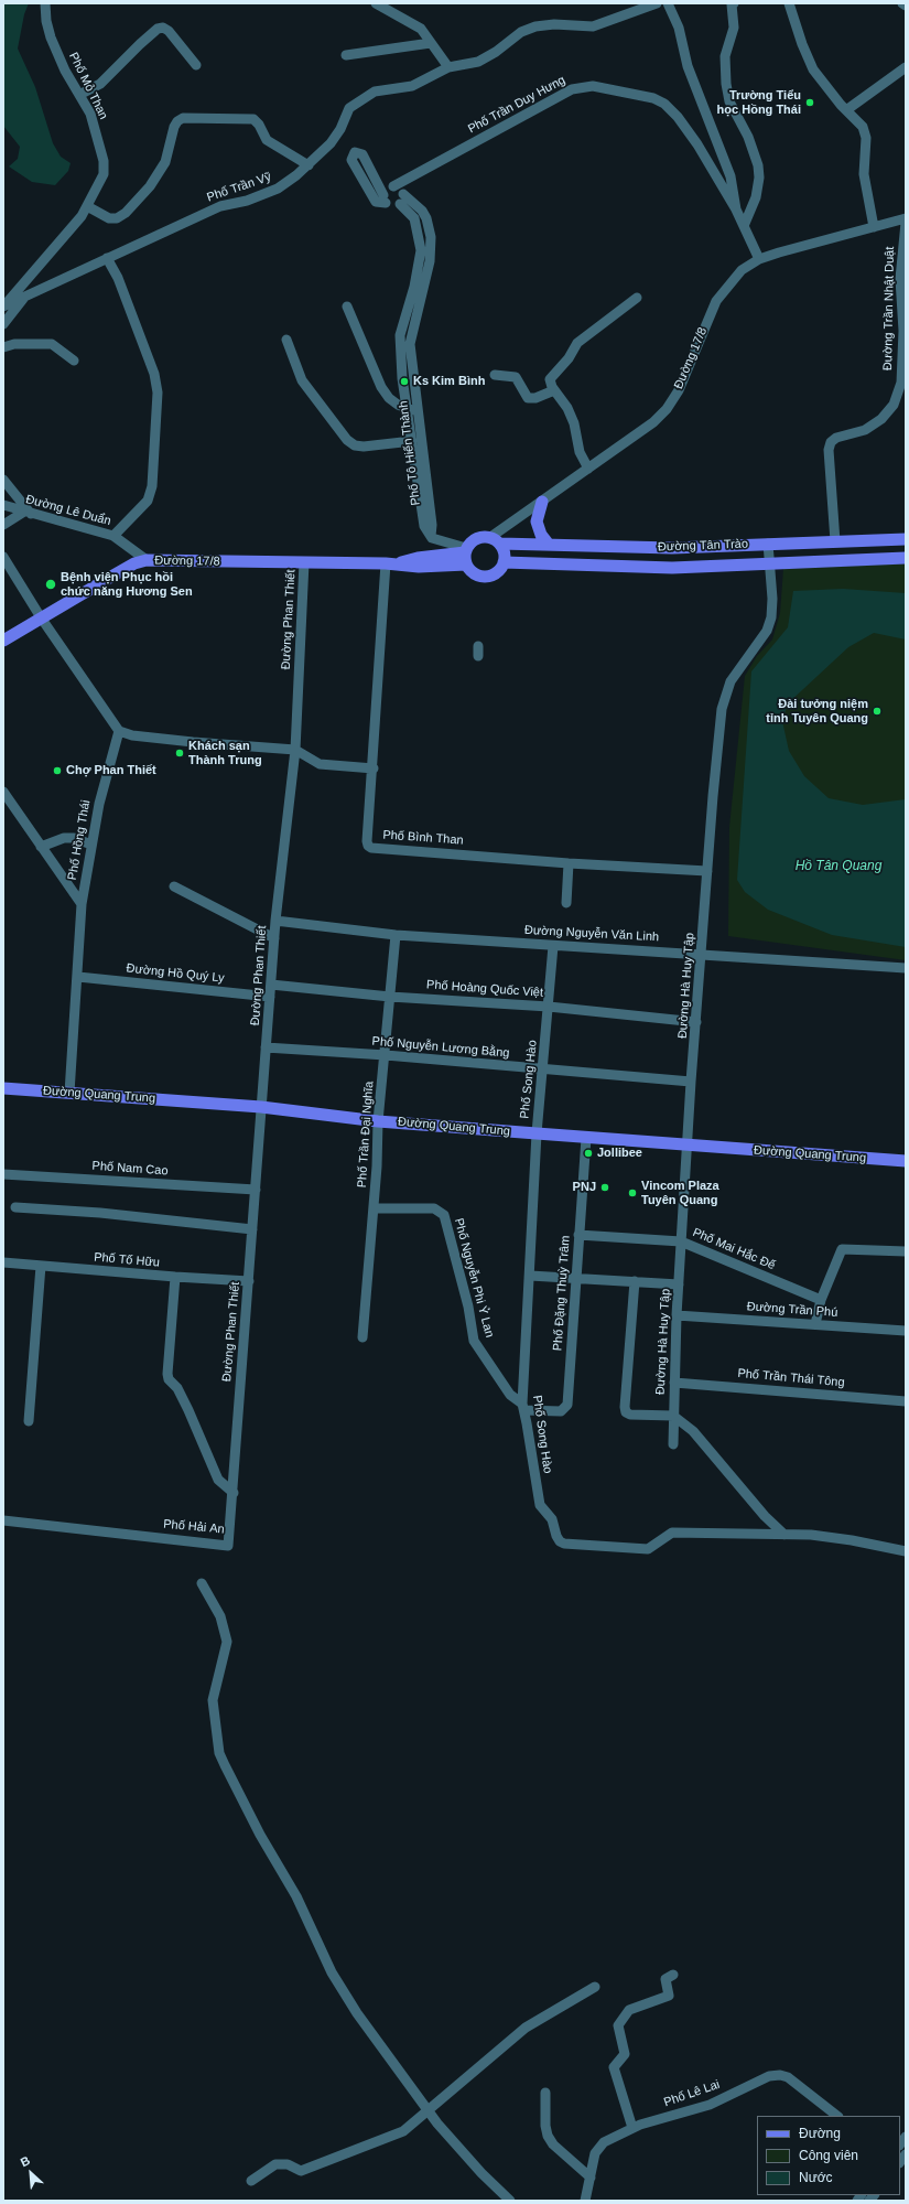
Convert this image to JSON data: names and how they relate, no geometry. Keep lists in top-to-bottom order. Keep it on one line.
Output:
{"streets":{"main road":["Đường 17/8","Đường Tân Trào","Đường Quang Trung"],"street":["Phố Mỏ Than","Phố Trần Duy Hưng","Phố Trần Vỹ","Đường Trần Nhật Duật","Phố Tô Hiến Thành","Đường Lê Duẩn","Đường Phan Thiết","Phố Bình Than","Phố Hồng Thái","Đường Nguyễn Văn Linh","Đường Hồ Quý Ly","Đường Hà Huy Tập","Phố Hoàng Quốc Việt","Phố Nguyễn Lương Bằng","Phố Song Hào","Phố Trần Đại Nghĩa","Phố Nam Cao","Phố Mai Hắc Đế","Phố Tố Hữu","Phố Nguyễn Phi Ỷ Lan","Phố Đặng Thuỳ Trâm","Đường Trần Phú","Phố Trần Thái Tông","Phố Hải An","Phố Lê Lai"]},"crossings":[["Phố Mỏ Than","Phố Trần Vỹ"],["Phố Trần Duy Hưng","Phố Tô Hiến Thành"],["Đường Trần Nhật Duật","Đường Tân Trào"],["Đường 17/8","Đường Lê Duẩn"],["Đường 17/8","Đường Tân Trào"],["Đường 17/8","Đường Phan Thiết"],["Đường 17/8","Phố Bình Than"],["Đường Tân Trào","Đường Hà Huy Tập"],["Đường Phan Thiết","Đường Nguyễn Văn Linh"],["Đường Phan Thiết","Đường Hồ Quý Ly"],["Đường Phan Thiết","Phố Hoàng Quốc Việt"],["Đường Phan Thiết","Phố Nguyễn Lương Bằng"],["Đường Phan Thiết","Đường Quang Trung"],["Đường Phan Thiết","Phố Nam Cao"],["Đường Phan Thiết","Phố Tố Hữu"],["Đường Phan Thiết","Phố Hải An"],["Phố Bình Than","Đường Hà Huy Tập"],["Phố Hồng Thái","Đường Hồ Quý Ly"],["Phố Hồng Thái","Đường Quang Trung"],["Đường Nguyễn Văn Linh","Đường Hà Huy Tập"],["Đường Nguyễn Văn Linh","Phố Song Hào"],["Đường Nguyễn Văn Linh","Phố Trần Đại Nghĩa"],["Đường Hà Huy Tập","Phố Hoàng Quốc Việt"],["Đường Hà Huy Tập","Phố Nguyễn Lương Bằng"],["Đường Hà Huy Tập","Đường Quang Trung"],["Đường Hà Huy Tập","Phố Mai Hắc Đế"],["Đường Hà Huy Tập","Đường Trần Phú"],["Đường Hà Huy Tập","Phố Trần Thái Tông"],["Phố Hoàng Quốc Việt","Phố Song Hào"],["Phố Hoàng Quốc Việt","Phố Trần Đại Nghĩa"],["Phố Nguyễn Lương Bằng","Phố Song Hào"],["Phố Nguyễn Lương Bằng","Phố Trần Đại Nghĩa"],["Phố Song Hào","Đường Quang Trung"],["Phố Song Hào","Phố Nguyễn Phi Ỷ Lan"],["Phố Song Hào","Phố Đặng Thuỳ Trâm"],["Đường Quang Trung","Phố Trần Đại Nghĩa"],["Đường Quang Trung","Phố Đặng Thuỳ Trâm"],["Phố Trần Đại Nghĩa","Phố Nguyễn Phi Ỷ Lan"],["Phố Mai Hắc Đế","Phố Đặng Thuỳ Trâm"],["Phố Nguyễn Phi Ỷ Lan","Phố Đặng Thuỳ Trâm"]],"water":["Hồ Tân Quang"],"places":["Trường Tiểu học Hồng Thái","Ks Kim Bình","Bệnh viện Phục hồi chức năng Hương Sen","Đài tưởng niệm tỉnh Tuyên Quang","Khách sạn Thành Trung","Chợ Phan Thiết","Jollibee","PNJ","Vincom Plaza Tuyên Quang"],"legend":["Đường","Công viên","Nước"],"north":"top left"}
